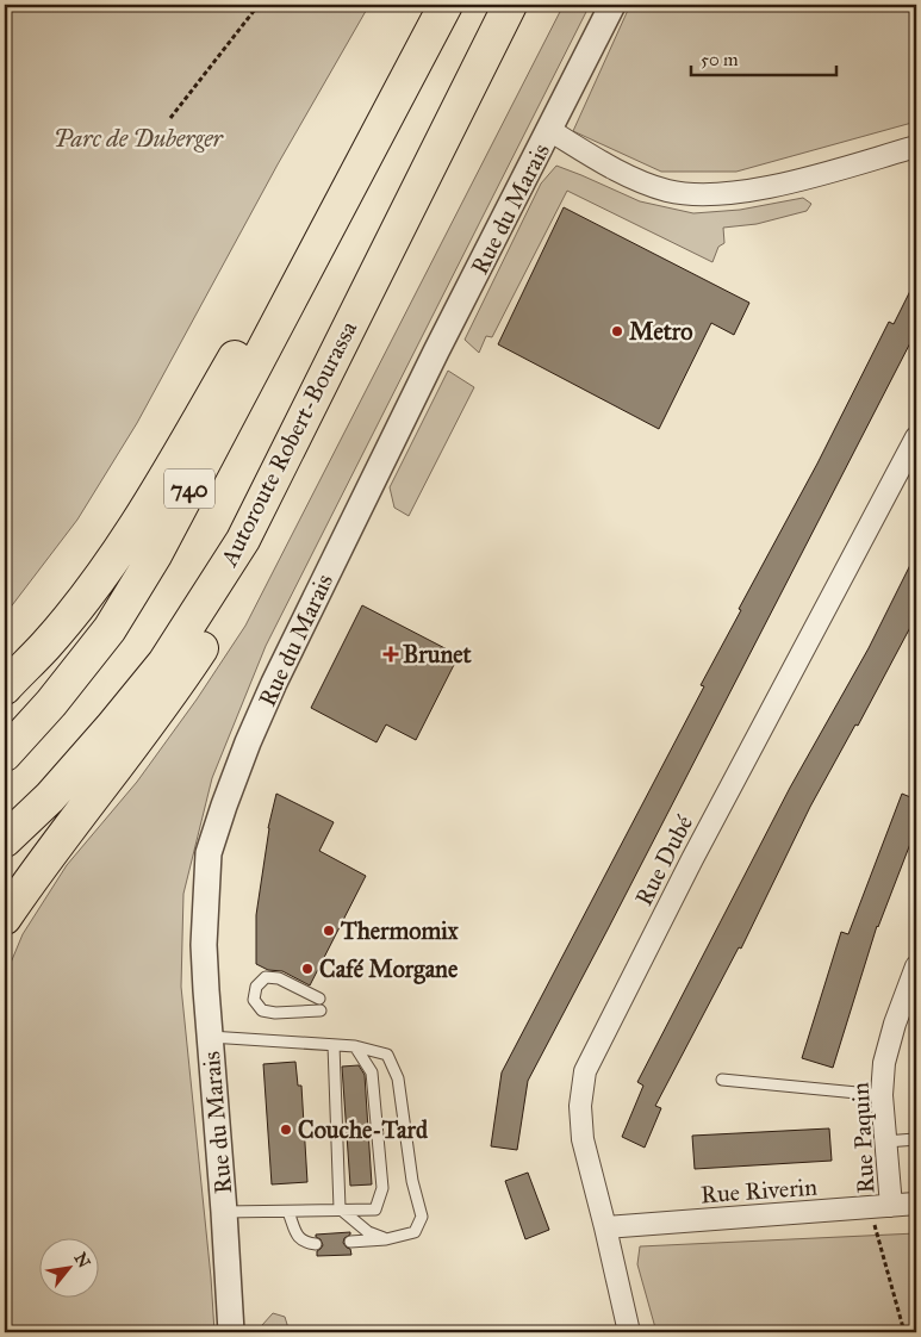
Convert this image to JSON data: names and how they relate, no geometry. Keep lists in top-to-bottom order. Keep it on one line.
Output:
{"streets":{"highway":["Autoroute Robert-Bourassa","740"],"street":["Rue du Marais","Rue Dubé","Rue Paquin","Rue Riverin"]},"crossings":[["Rue Dubé","Rue Riverin"],["Rue Paquin","Rue Riverin"]],"parks":["Parc de Duberger"],"places":{"other":["Metro","Thermomix","Café Morgane","Couche-Tard"],"health":["Brunet"]},"scale_bar":"50 m","north":"top right"}
